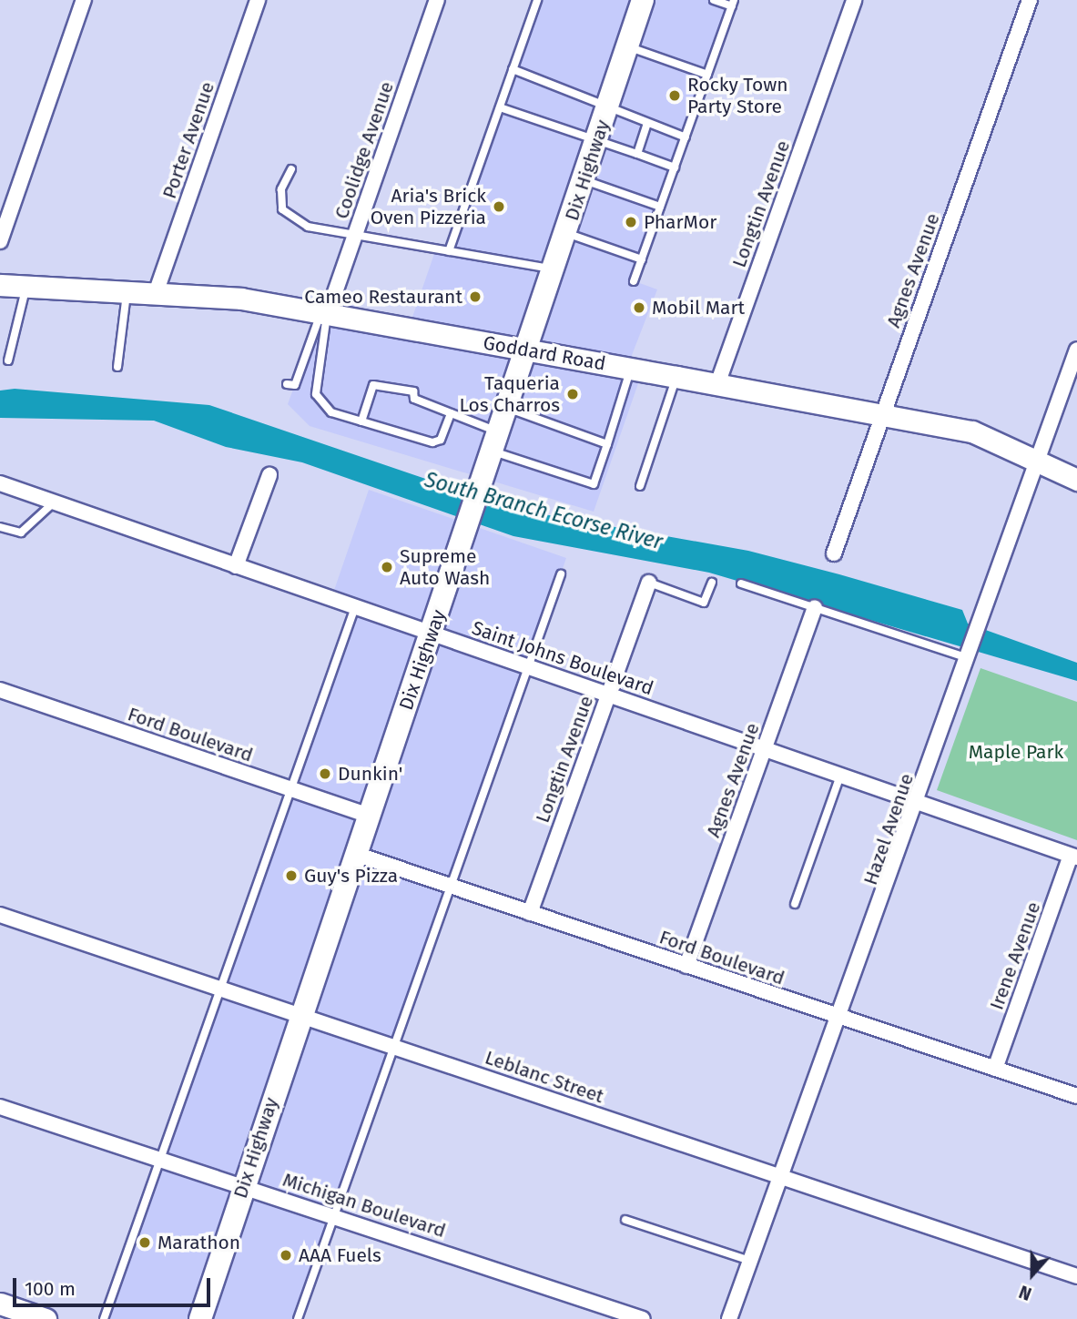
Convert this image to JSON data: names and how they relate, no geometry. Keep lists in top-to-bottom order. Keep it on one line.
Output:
{"streets":{"main road":["Dix Highway"],"street":["Porter Avenue","Coolidge Avenue","Longtin Avenue","Agnes Avenue","Goddard Road","Saint Johns Boulevard","Ford Boulevard","Hazel Avenue","Irene Avenue","Leblanc Street","Michigan Boulevard"]},"crossings":[["Porter Avenue","Goddard Road"],["Coolidge Avenue","Goddard Road"],["Dix Highway","Goddard Road"],["Dix Highway","Saint Johns Boulevard"],["Dix Highway","Ford Boulevard"],["Dix Highway","Leblanc Street"],["Dix Highway","Michigan Boulevard"],["Longtin Avenue","Goddard Road"],["Longtin Avenue","Saint Johns Boulevard"],["Longtin Avenue","Ford Boulevard"],["Agnes Avenue","Goddard Road"],["Agnes Avenue","Saint Johns Boulevard"],["Agnes Avenue","Ford Boulevard"],["Goddard Road","Hazel Avenue"],["Saint Johns Boulevard","Hazel Avenue"],["Saint Johns Boulevard","Irene Avenue"],["Ford Boulevard","Hazel Avenue"],["Ford Boulevard","Irene Avenue"],["Hazel Avenue","Leblanc Street"]],"water":["South Branch Ecorse River"],"parks":["Maple Park"],"places":["Rocky Town Party Store","Aria's Brick Oven Pizzeria","PharMor","Cameo Restaurant","Mobil Mart","Taqueria Los Charros","Supreme Auto Wash","Dunkin'","Guy's Pizza","Marathon","AAA Fuels"],"scale_bar":"100 m","north":"bottom"}
